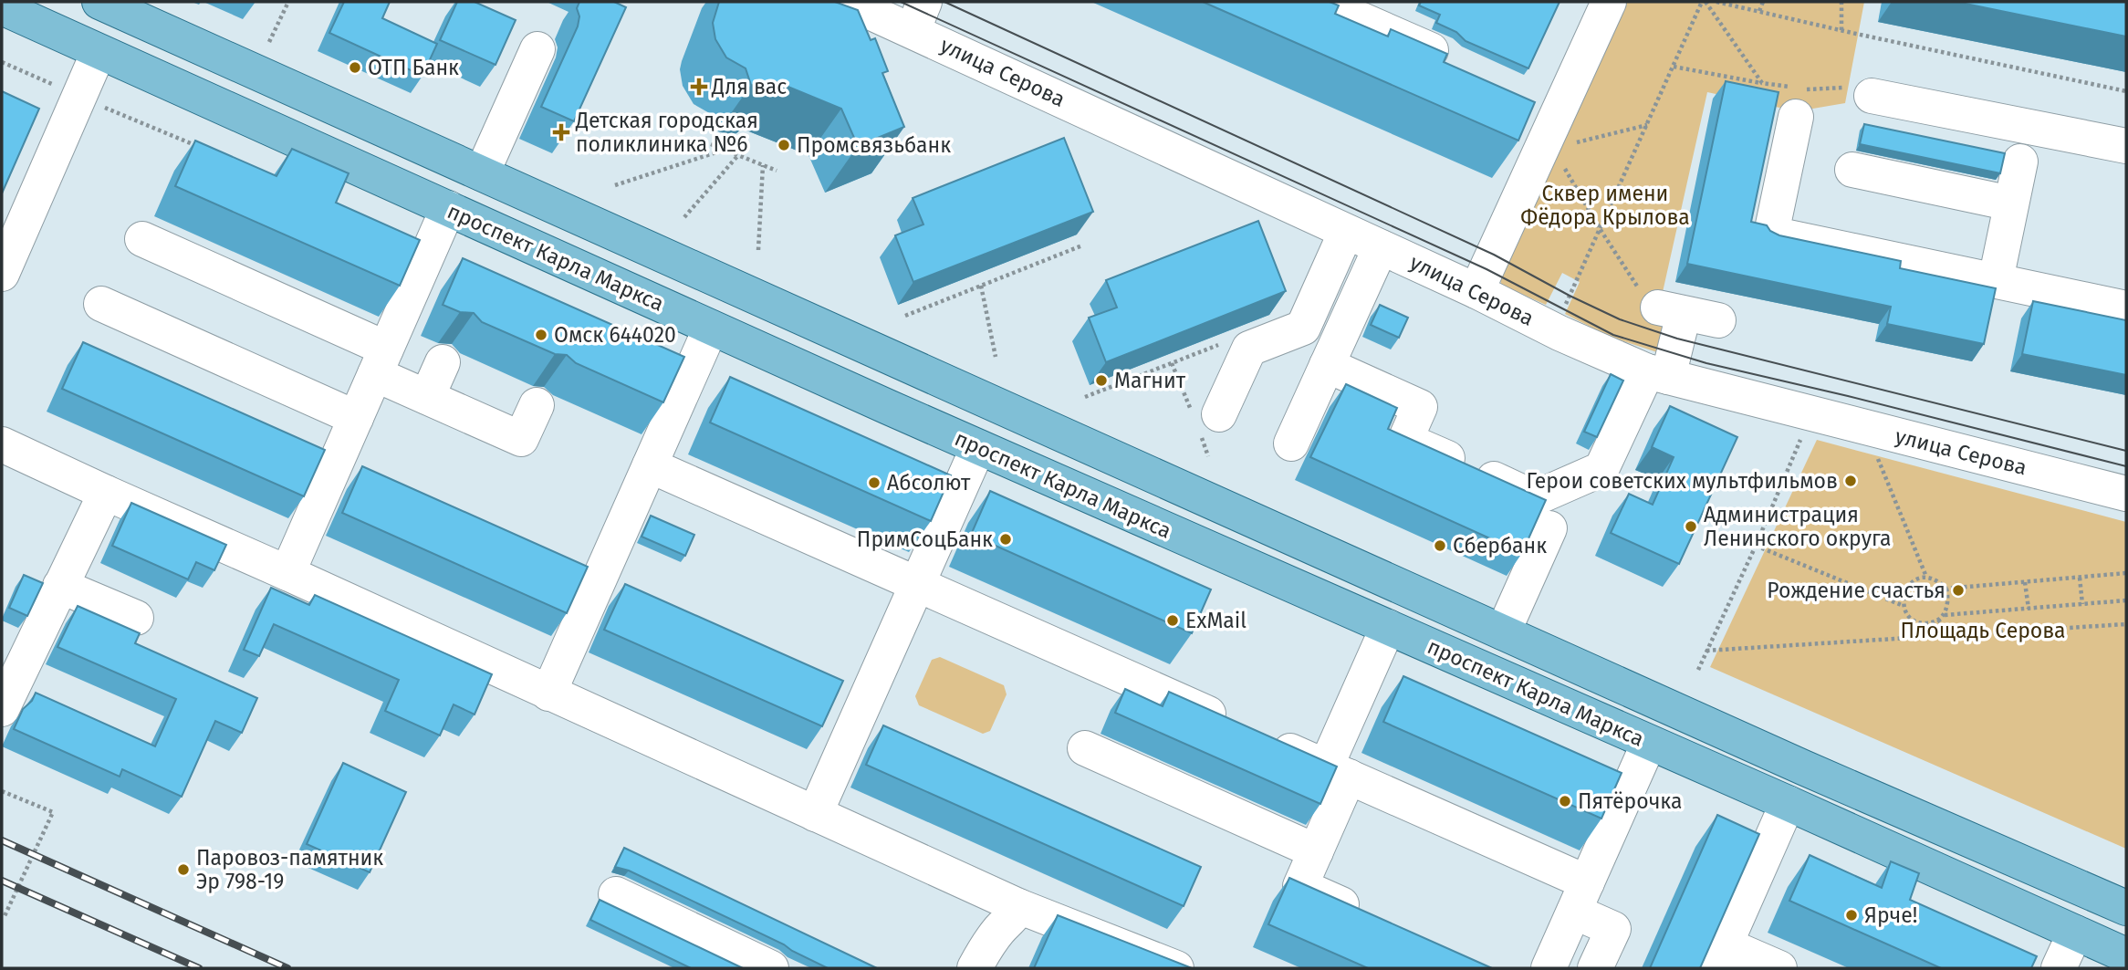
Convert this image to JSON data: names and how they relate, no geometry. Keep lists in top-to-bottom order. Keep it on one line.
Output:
{"streets":{"main road":["проспект Карла Маркса"],"street":["улица Серова"]},"parks":["Сквер имени Фёдора Крылова","Площадь Серова"],"places":{"other":["ОТП Банк","Промсвязьбанк","Омск 644020","Магнит","Герои советских мультфильмов","Абсолют","Администрация Ленинского округа","ПримСоцБанк","Сбербанк","Рождение счастья","ExMail","Пятёрочка","Паровоз-памятник Эр 798-19","Ярче!"],"health":["Для вас","Детская городская поликлиника №6"]}}
